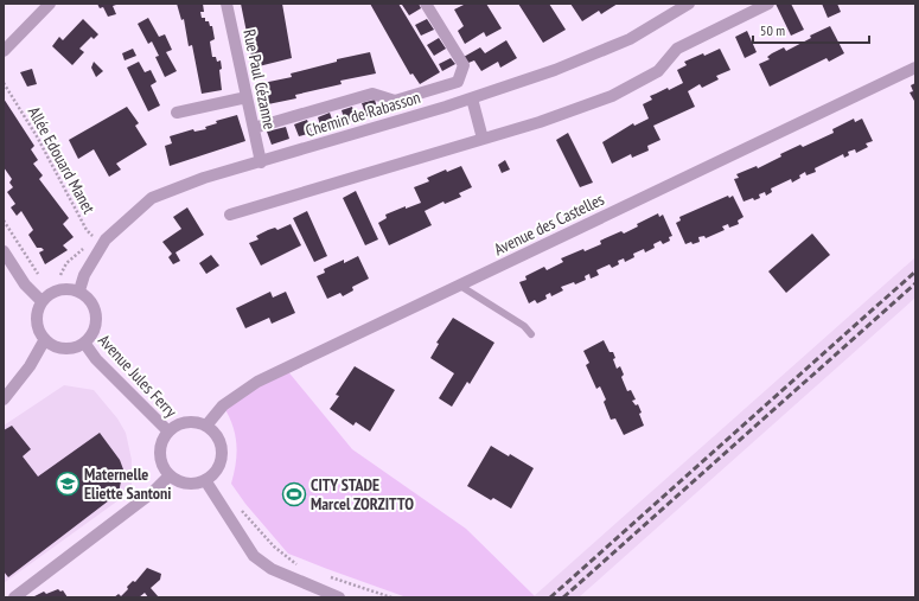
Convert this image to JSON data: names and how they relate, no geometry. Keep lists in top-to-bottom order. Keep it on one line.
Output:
{"streets":{"street":["Rue Paul Cézanne","Chemin de Rabasson","Avenue des Castelles","Avenue Jules Ferry"],"path":["Allée Edouard Manet"]},"crossings":[["Rue Paul Cézanne","Chemin de Rabasson"],["Chemin de Rabasson","Allée Edouard Manet"],["Chemin de Rabasson","Avenue Jules Ferry"],["Avenue des Castelles","Avenue Jules Ferry"]],"places":{"school or university":["Maternelle Eliette Santoni"],"sports":["CITY STADE Marcel ZORZITTO"]},"scale_bar":"50 m"}
